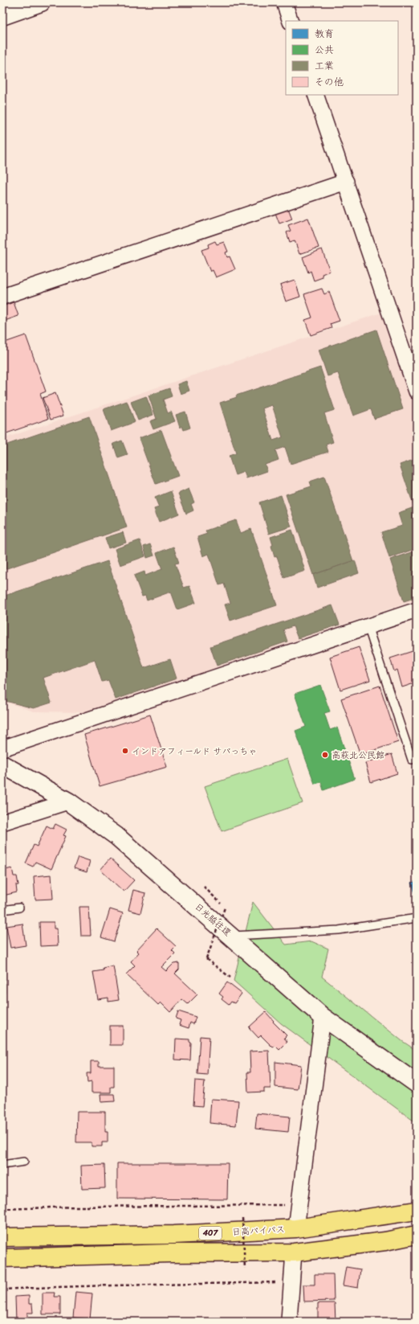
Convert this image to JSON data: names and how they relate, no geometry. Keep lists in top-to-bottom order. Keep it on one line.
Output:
{"streets":{"highway":["日高バイパス","407"],"street":["日光脇往還"]},"places":["インドアフィールド サバっちゃ","高萩北公民館"],"legend":["教育","公共","工業","その他"]}
